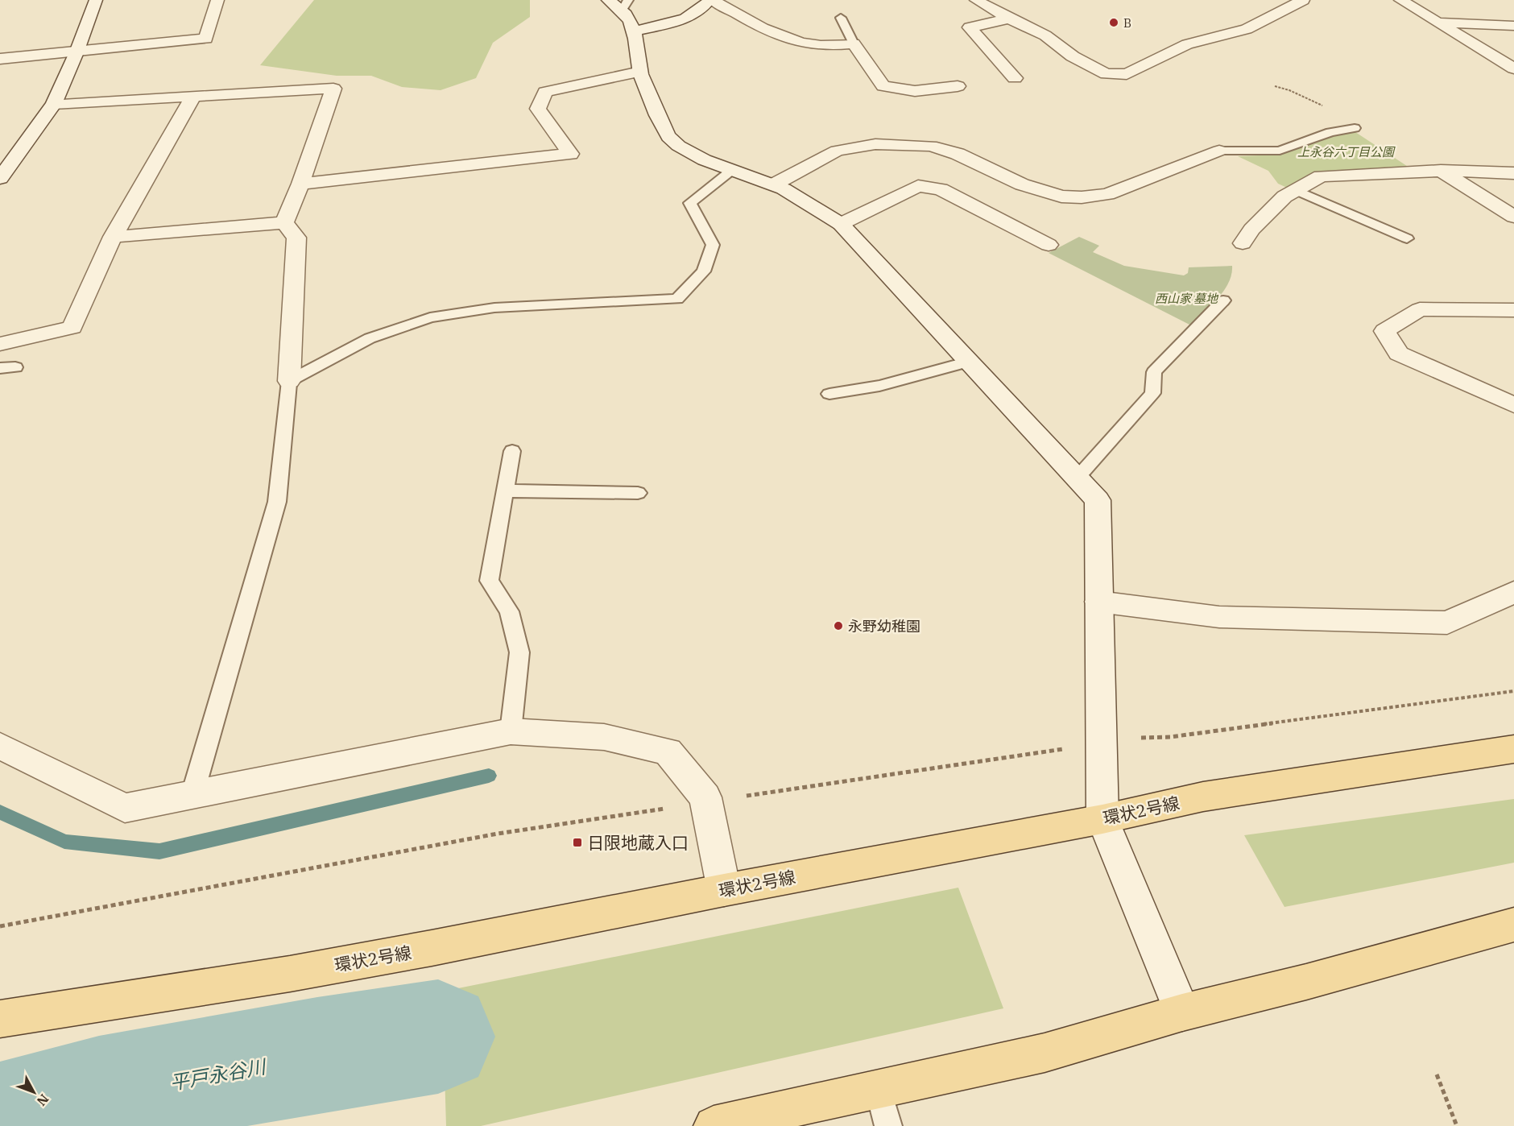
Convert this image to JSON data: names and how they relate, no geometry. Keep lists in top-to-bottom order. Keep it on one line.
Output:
{"streets":{"main road":["環状2号線"]},"water":["平戸永谷川"],"parks":["上永谷六丁目公園","西山家 墓地"],"places":{"other":["B","永野幼稚園"],"transit":["日限地蔵入口"]},"north":"bottom right"}
